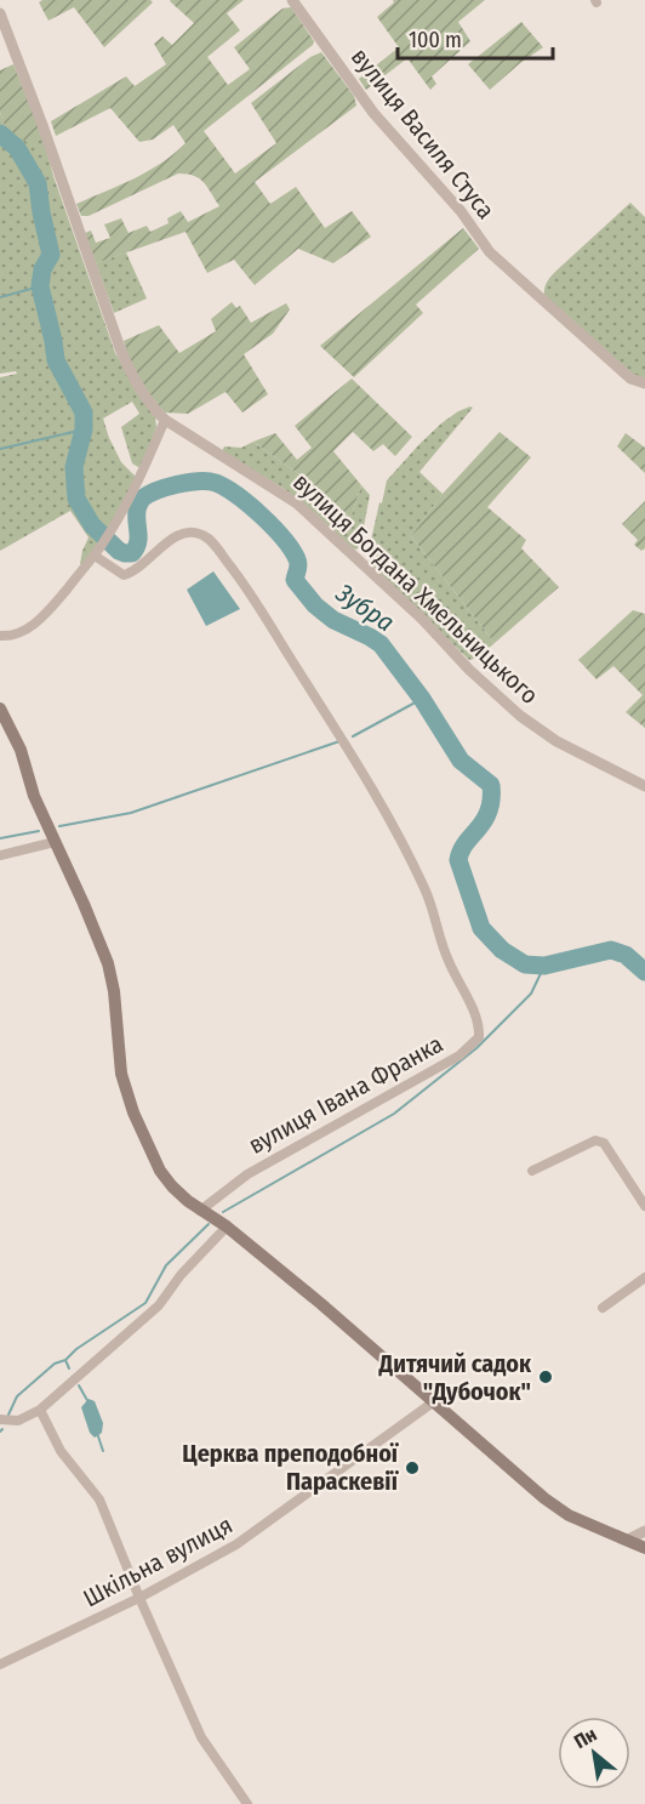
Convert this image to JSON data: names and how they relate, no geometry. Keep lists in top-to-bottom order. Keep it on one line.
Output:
{"streets":{"street":["вулиця Василя Стуса","вулиця Богдана Хмельницького","вулиця Івана Франка","Шкільна вулиця"]},"water":["Зубра"],"places":["Дитячий садок \"Дубочок\"","Церква преподобної Параскевії"],"scale_bar":"100 m","north":"top left"}
